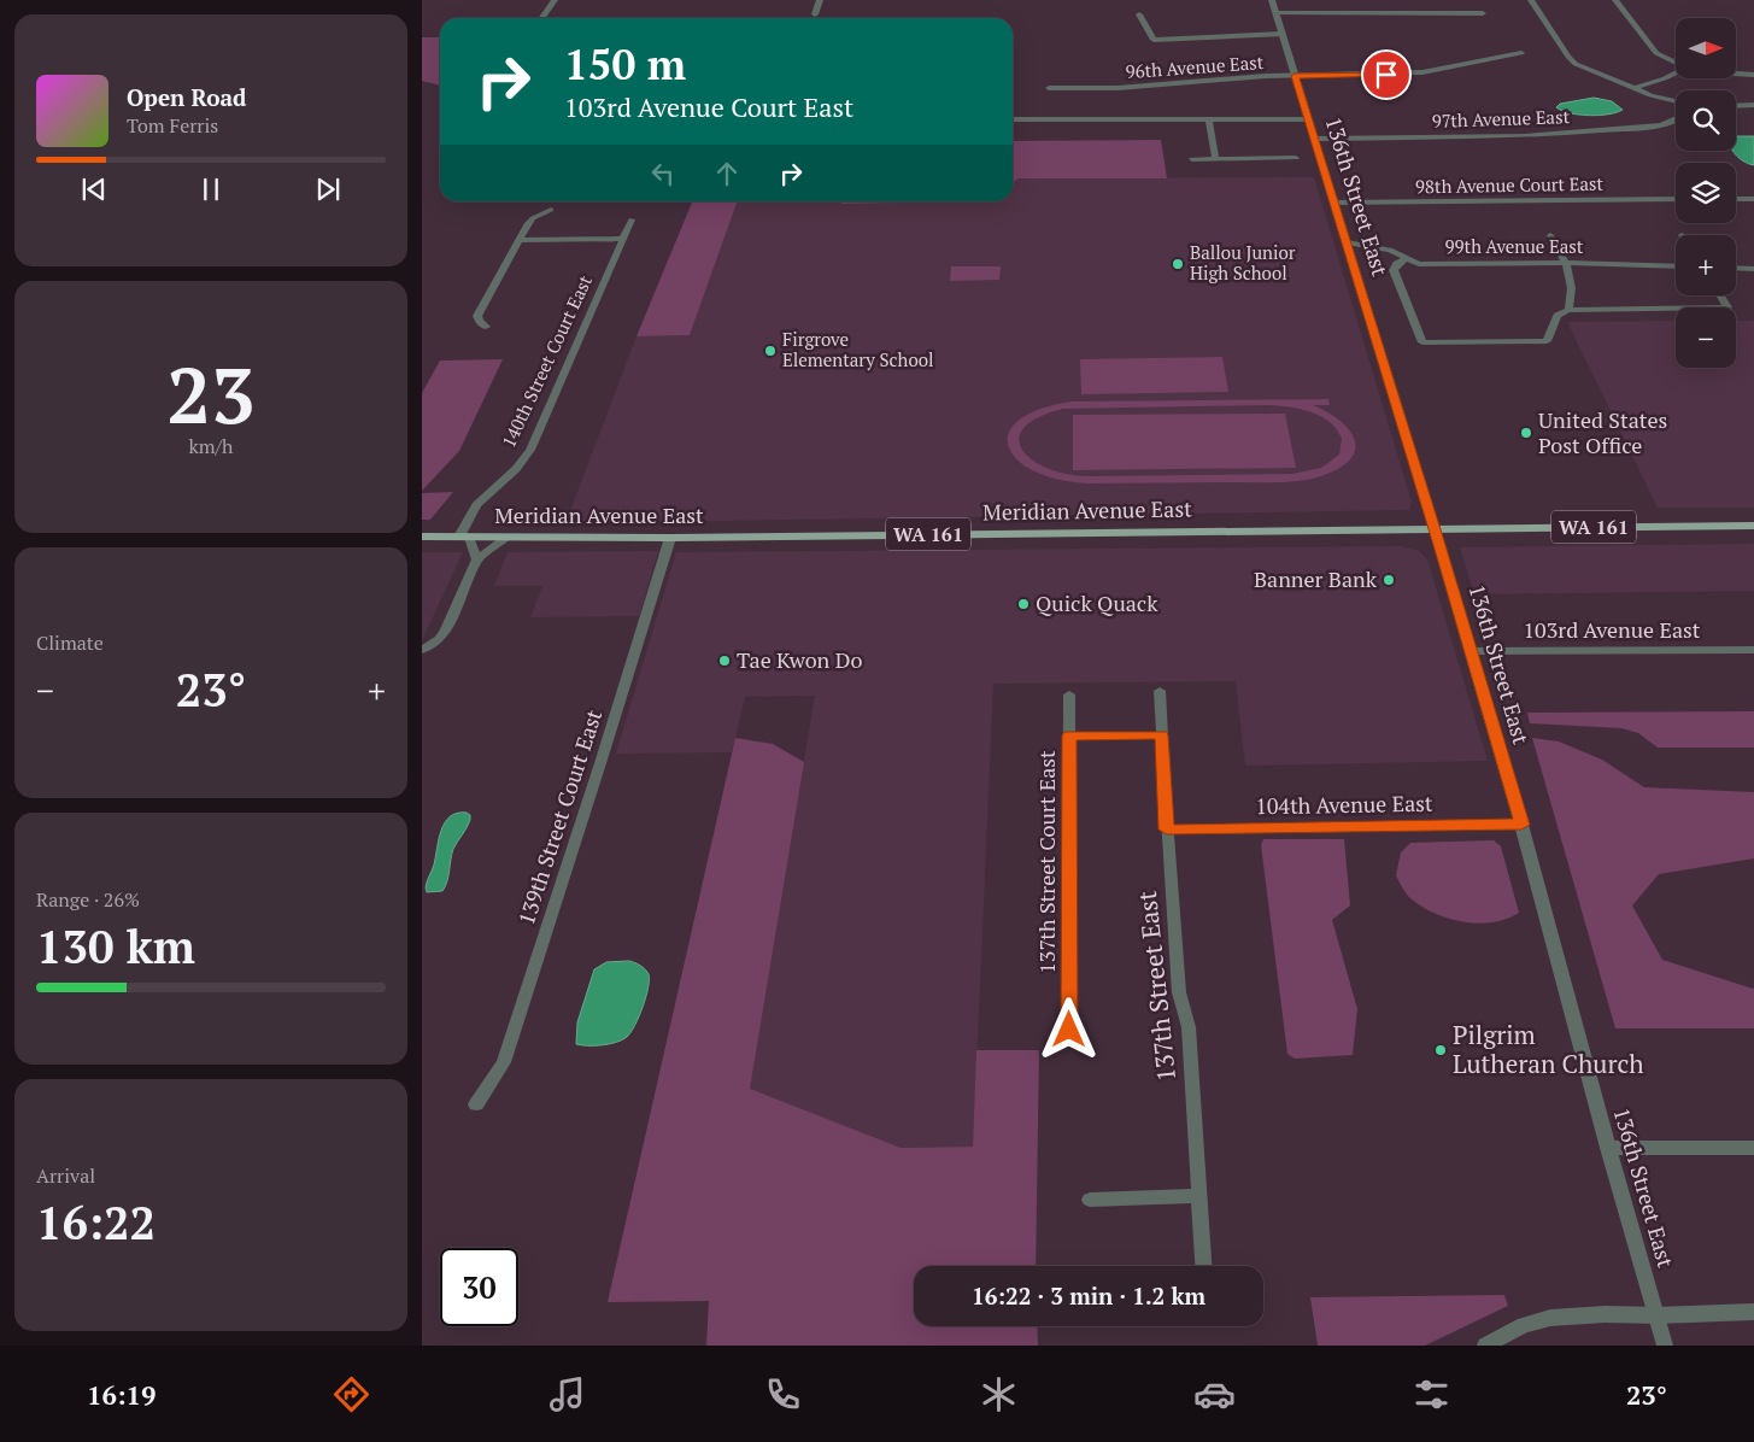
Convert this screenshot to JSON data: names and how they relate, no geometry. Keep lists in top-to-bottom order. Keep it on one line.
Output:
{"streets":{"main road":["Meridian Avenue East","WA 161"],"street":["96th Avenue East","97th Avenue East","98th Avenue Court East","136th Street East","99th Avenue East","140th Street Court East","103rd Avenue East","104th Avenue East","139th Street Court East","137th Street Court East","137th Street East"]},"crossings":[["96th Avenue East","136th Street East"],["97th Avenue East","136th Street East"],["98th Avenue Court East","136th Street East"],["136th Street East","99th Avenue East"],["136th Street East","Meridian Avenue East"],["136th Street East","103rd Avenue East"],["136th Street East","104th Avenue East"],["140th Street Court East","Meridian Avenue East"],["Meridian Avenue East","139th Street Court East"],["104th Avenue East","137th Street East"]],"places":["Ballou Junior High School","Firgrove Elementary School","United States Post Office","Banner Bank","Quick Quack","Tae Kwon Do","Pilgrim Lutheran Church"],"north":"right","page":{"map_buttons":["+","−"],"turn":["150 m","103rd Avenue Court East"],"song":["Open Road","Tom Ferris"],"tile":[["23","km/h"],"Climate",["Range · 26%","130 km"],["Arrival","16:22"]],"heat":["−","23°","+"],"limit":"30","trip":"16:22 · 3 min · 1.2 km","tabs":["16:19","23°"]}}
